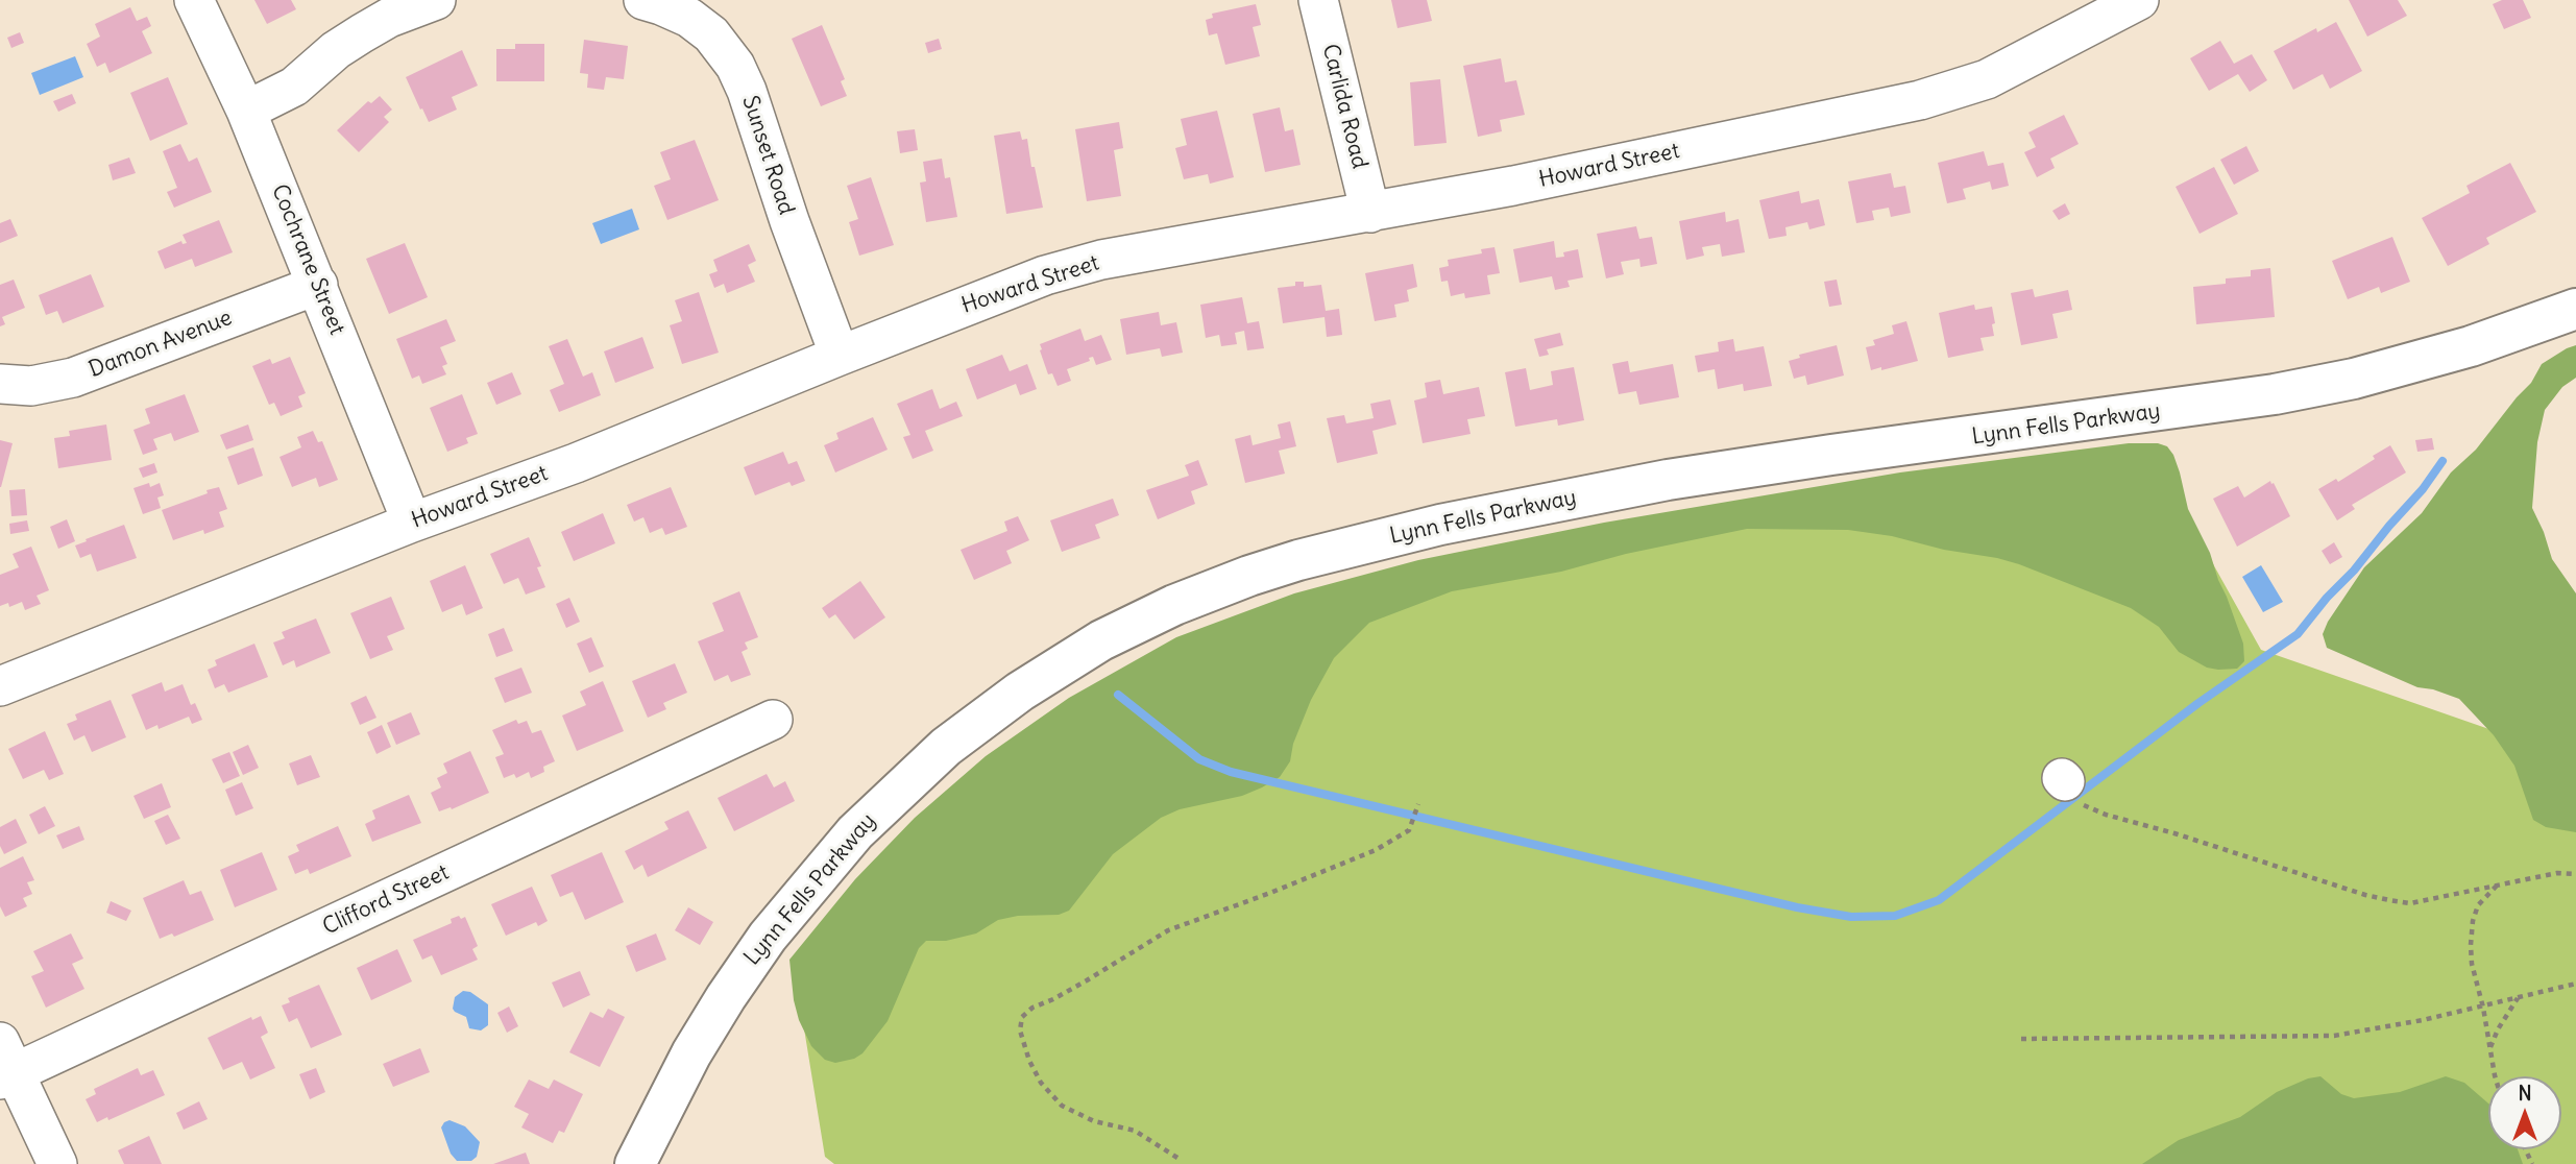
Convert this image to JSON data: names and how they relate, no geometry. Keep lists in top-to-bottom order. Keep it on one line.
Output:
{"streets":{"main road":["Lynn Fells Parkway"],"street":["Carlida Road","Sunset Road","Howard Street","Cochrane Street","Damon Avenue","Clifford Street"]},"crossings":[["Carlida Road","Howard Street"],["Sunset Road","Howard Street"],["Howard Street","Cochrane Street"],["Cochrane Street","Damon Avenue"]],"north":"top"}
